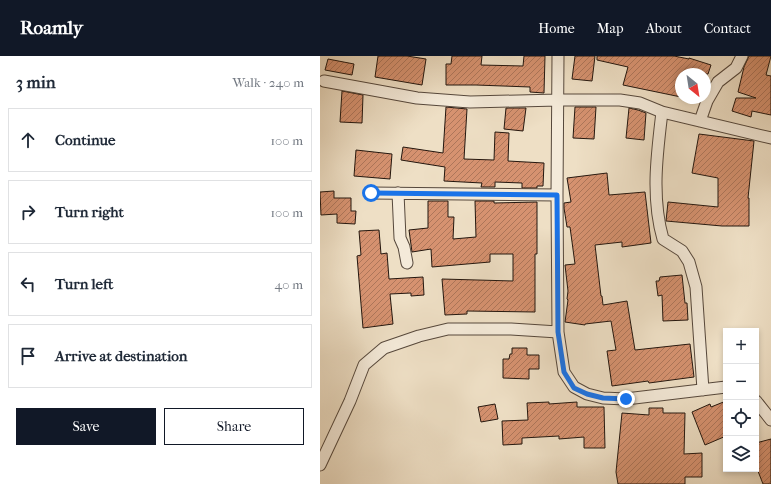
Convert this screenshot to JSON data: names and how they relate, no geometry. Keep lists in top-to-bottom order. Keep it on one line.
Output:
{"north":"bottom right","page":{"header":"Roamly","nav":["Home","Map","About","Contact"],"heading":["3 min","Walk · 240 m"],"list":[["Continue","100 m"],["Turn right","100 m"],["Turn left","40 m"],"Arrive at destination"],"map_buttons":["+","−"],"buttons":["Save","Share"]}}
